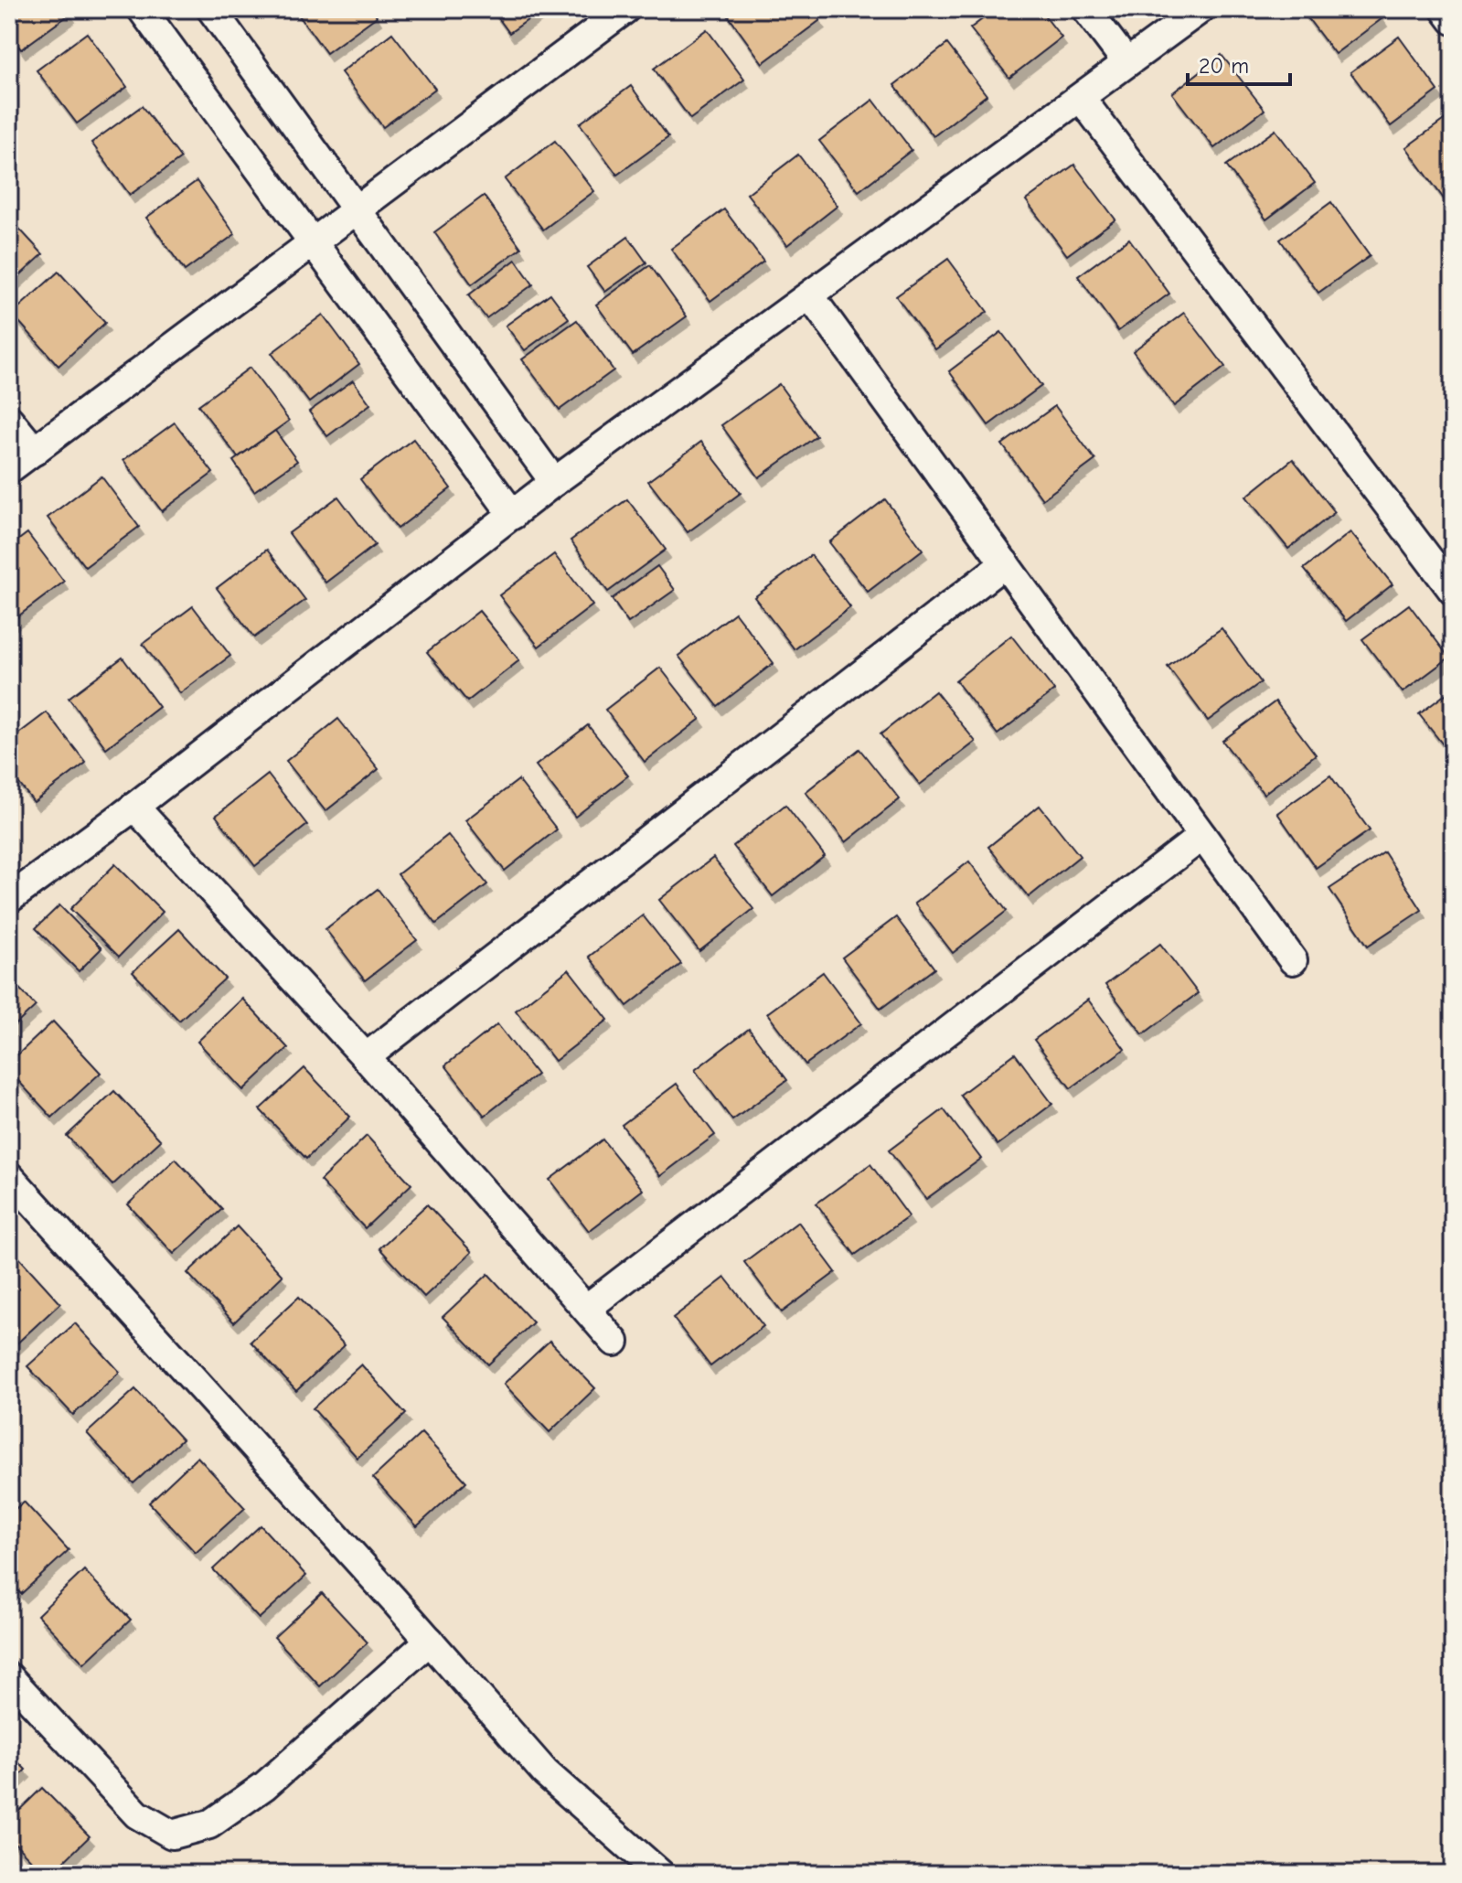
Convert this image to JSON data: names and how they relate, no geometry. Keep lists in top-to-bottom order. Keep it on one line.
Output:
{"scale_bar":"20 m"}
